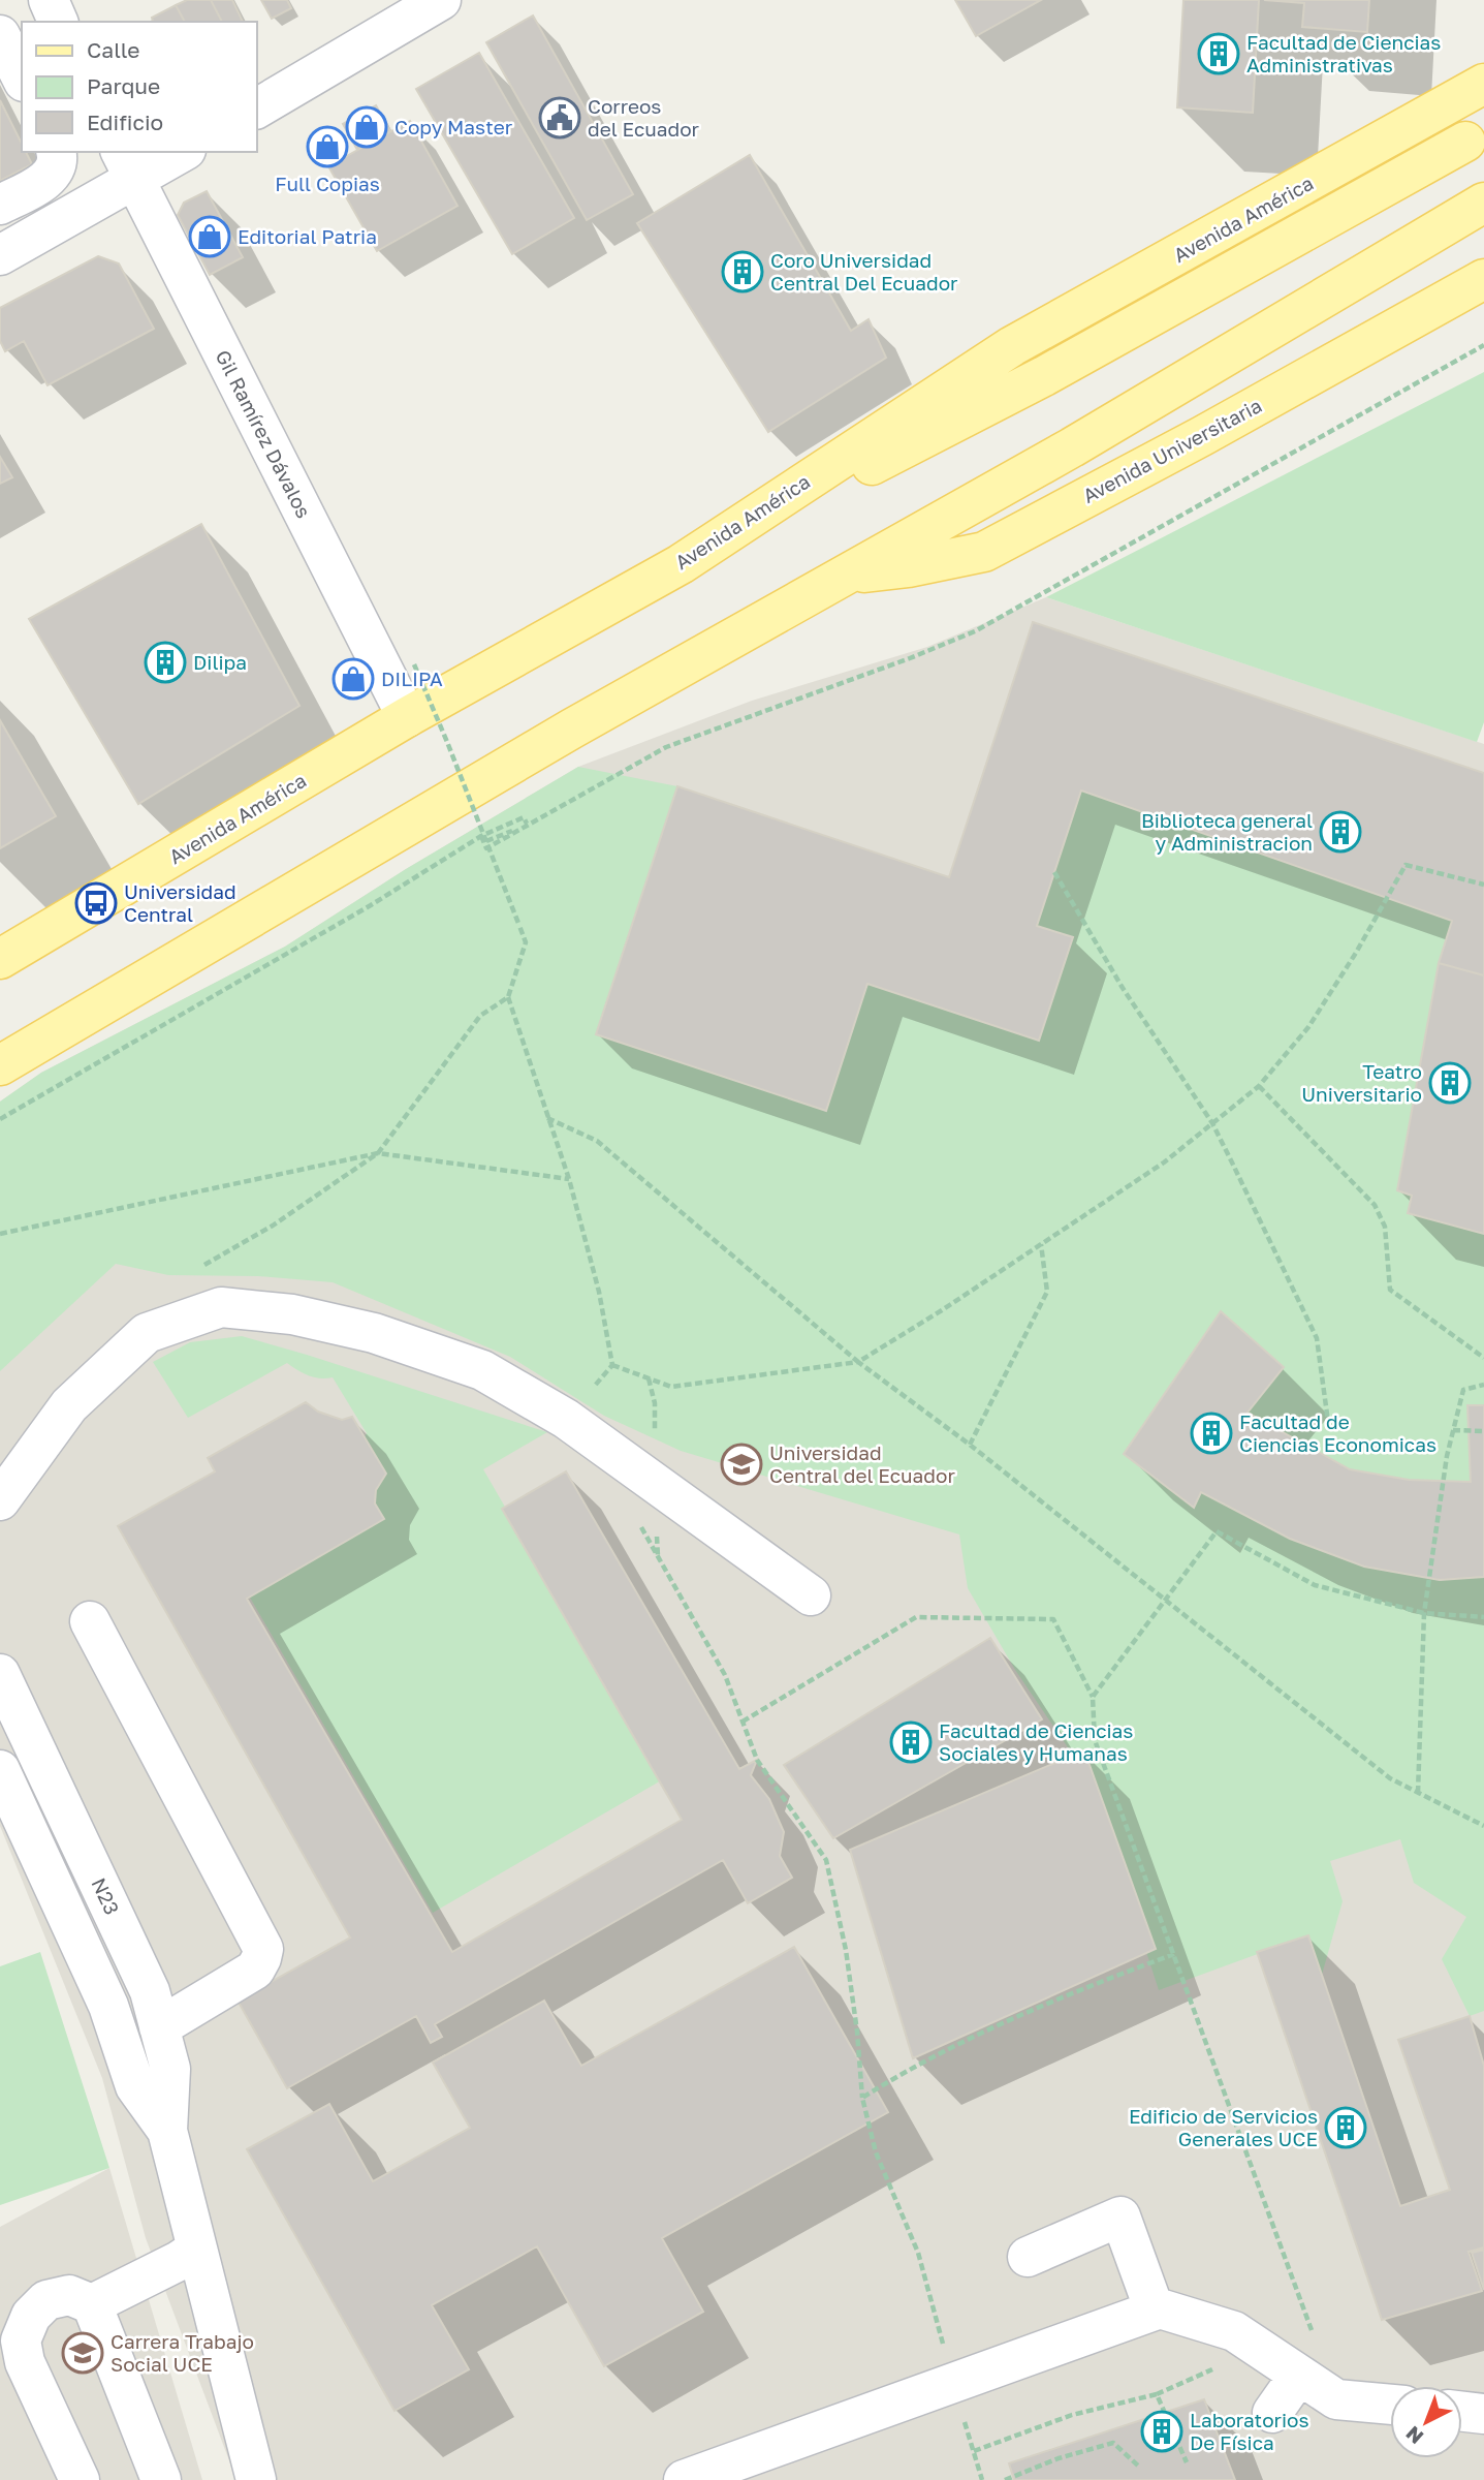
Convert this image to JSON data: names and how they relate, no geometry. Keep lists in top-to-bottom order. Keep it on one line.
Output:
{"streets":{"main road":["Avenida América","Avenida Universitaria"],"street":["Gil Ramírez Dávalos","N23"]},"crossings":[["Avenida América","Gil Ramírez Dávalos"]],"places":{"building":["Facultad de Ciencias Administrativas","Coro Universidad Central Del Ecuador","Dilipa","Biblioteca general y Administracion","Teatro Universitario","Facultad de Ciencias Economicas","Facultad de Ciencias Sociales y Humanas","Edificio de Servicios Generales UCE","Laboratorios De Física"],"public building":["Correos del Ecuador"],"shop":["Copy Master","Full Copias","Editorial Patria","DILIPA"],"bus stop":["Universidad Central"],"school or university":["Universidad Central del Ecuador","Carrera Trabajo Social UCE"]},"legend":["Calle","Parque","Edificio"],"north":"bottom left"}
